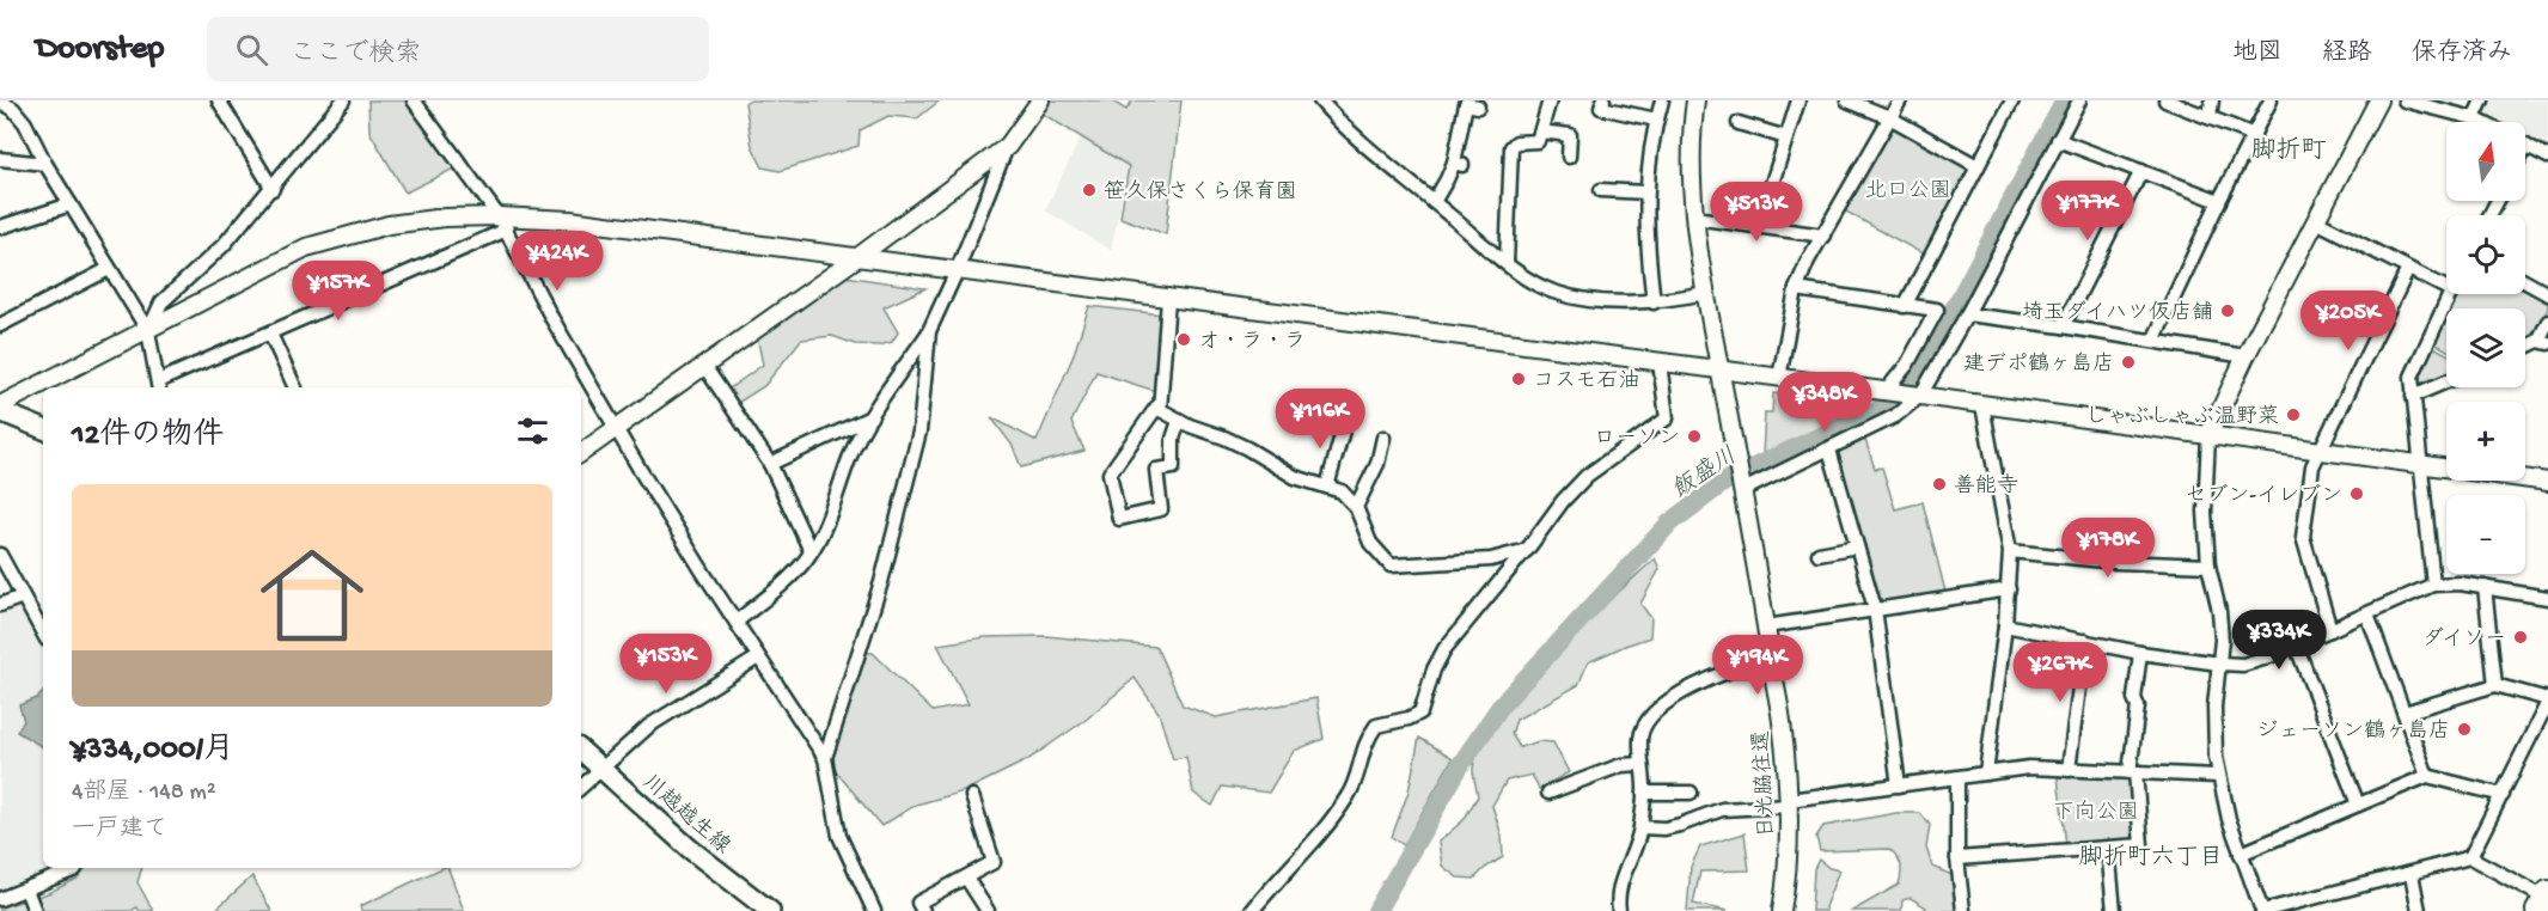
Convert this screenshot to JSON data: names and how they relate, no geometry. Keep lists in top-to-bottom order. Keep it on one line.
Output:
{"streets":{"main road":["川越越生線"],"street":["日光脇往還"]},"districts":["脚折町","脚折町六丁目"],"water":["飯盛川"],"parks":["北口公園","下向公園"],"places":["笹久保さくら保育園","埼玉ダイハツ仮店舗","オ・ラ・ラ","建デポ鶴ヶ島店","コスモ石油","しゃぶしゃぶ温野菜","ローソン","善能寺","セブン-イレブン","ダイソー","ジェーソン鶴ヶ島店"],"north":"top","page":{"header":"Doorstep","search":"ここで検索","nav":["地図","経路","保存済み"],"map_buttons":["+","−"],"price":["¥177K","¥513K","¥424K","¥157K","¥205K","¥348K","¥116K","¥178K","¥334K","¥153K","¥194K","¥267K"],"heading":"12件の物件","list":[{"name":"¥334,000/月","note":"4部屋 · 148 m² · 一戸建て"}]}}
